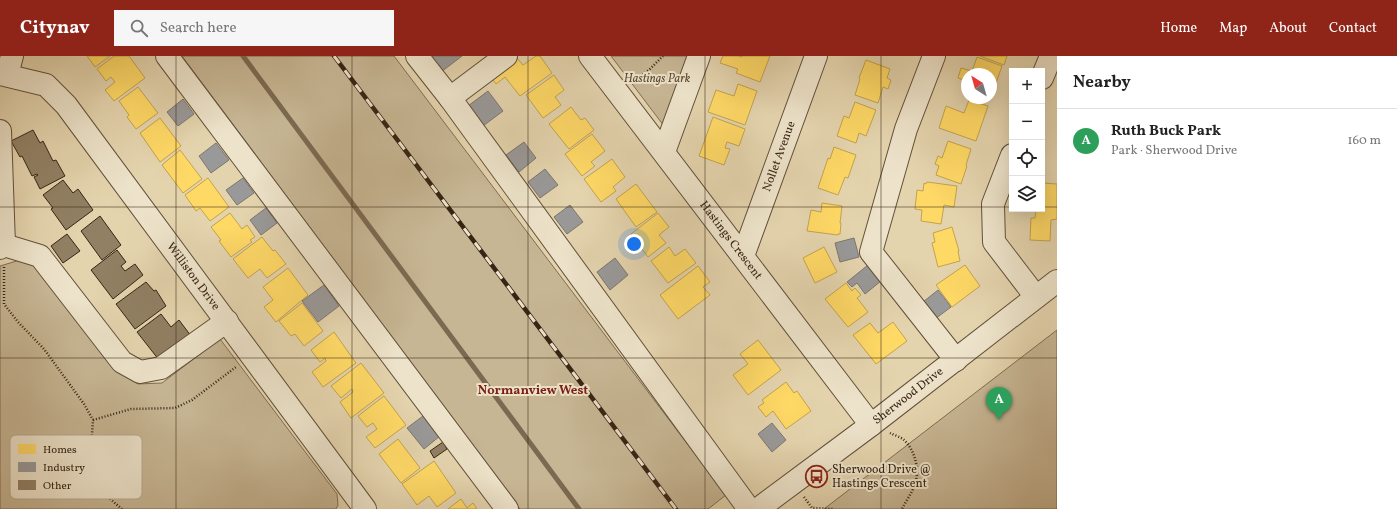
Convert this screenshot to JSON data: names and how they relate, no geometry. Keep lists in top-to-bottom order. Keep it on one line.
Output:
{"streets":{"street":["Nollet Avenue","Hastings Crescent","Williston Drive","Sherwood Drive"]},"crossings":[["Nollet Avenue","Hastings Crescent"],["Hastings Crescent","Sherwood Drive"]],"districts":["Normanview West"],"parks":["Hastings Park"],"places":{"bus stop":["Sherwood Drive @ Hastings Crescent"]},"legend":["Homes","Industry","Other"],"north":"top left","page":{"header":"Citynav","search":"Search here","nav":["Home","Map","About","Contact"],"heading":"Nearby","map_buttons":["+","−"],"list":[{"mark":"A","name":"Ruth Buck Park","note":"Park · Sherwood Drive","value":"160 m"}],"pins":"A"}}
